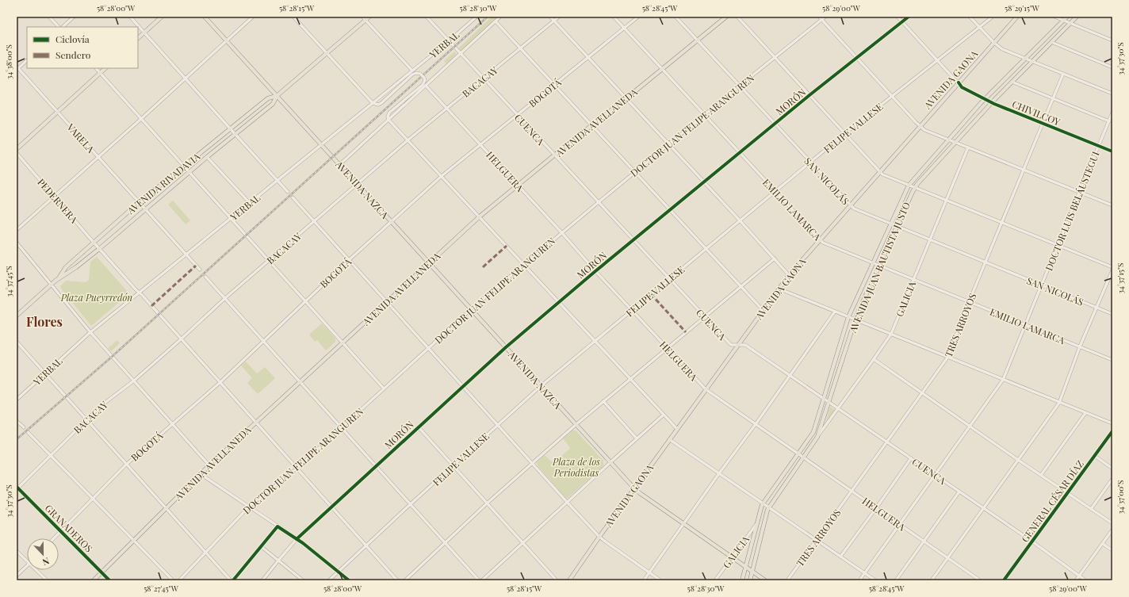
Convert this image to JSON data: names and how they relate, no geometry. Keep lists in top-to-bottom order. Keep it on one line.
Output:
{"streets":{"main road":["AVENIDA GAONA","AVENIDA AVELLANEDA","AVENIDA RIVADAVIA","AVENIDA NAZCA","AVENIDA JUAN BAUTISTA JUSTO"],"street":["YERBAL","BACACAY","BOGOTÁ","MORÓN","CHIVILCOY","DOCTOR JUAN FELIPE ARANGUREN","FELIPE VALLESE","CUENCA","VARELA","HELGUERA","SAN NICOLÁS","PEDERNERA","EMILIO LAMARCA","DOCTOR LUIS BELÁUSTEGUI","GALICIA","TRES ARROYOS","GENERAL CÉSAR DÍAZ","GRANADEROS"]},"crossings":[["YERBAL","CUENCA"],["YERBAL","VARELA"],["YERBAL","AVENIDA NAZCA"],["YERBAL","PEDERNERA"],["AVENIDA GAONA","CHIVILCOY"],["AVENIDA GAONA","CUENCA"],["AVENIDA GAONA","HELGUERA"],["AVENIDA GAONA","SAN NICOLÁS"],["AVENIDA GAONA","AVENIDA NAZCA"],["AVENIDA GAONA","EMILIO LAMARCA"],["BACACAY","CUENCA"],["BACACAY","HELGUERA"],["BACACAY","AVENIDA NAZCA"],["BACACAY","PEDERNERA"],["BACACAY","GRANADEROS"],["BOGOTÁ","CUENCA"],["BOGOTÁ","HELGUERA"],["BOGOTÁ","AVENIDA NAZCA"],["BOGOTÁ","PEDERNERA"],["BOGOTÁ","EMILIO LAMARCA"],["BOGOTÁ","GRANADEROS"],["MORÓN","CHIVILCOY"],["MORÓN","CUENCA"],["MORÓN","HELGUERA"],["MORÓN","SAN NICOLÁS"],["MORÓN","AVENIDA NAZCA"],["MORÓN","PEDERNERA"],["MORÓN","EMILIO LAMARCA"],["CHIVILCOY","FELIPE VALLESE"],["CHIVILCOY","DOCTOR LUIS BELÁUSTEGUI"],["CHIVILCOY","AVENIDA JUAN BAUTISTA JUSTO"],["CHIVILCOY","TRES ARROYOS"],["AVENIDA AVELLANEDA","CUENCA"],["AVENIDA AVELLANEDA","HELGUERA"],["AVENIDA AVELLANEDA","SAN NICOLÁS"],["AVENIDA AVELLANEDA","AVENIDA NAZCA"],["AVENIDA AVELLANEDA","PEDERNERA"],["AVENIDA AVELLANEDA","EMILIO LAMARCA"],["AVENIDA AVELLANEDA","GRANADEROS"],["DOCTOR JUAN FELIPE ARANGUREN","CUENCA"],["DOCTOR JUAN FELIPE ARANGUREN","HELGUERA"],["DOCTOR JUAN FELIPE ARANGUREN","SAN NICOLÁS"],["DOCTOR JUAN FELIPE ARANGUREN","AVENIDA NAZCA"],["DOCTOR JUAN FELIPE ARANGUREN","PEDERNERA"],["DOCTOR JUAN FELIPE ARANGUREN","EMILIO LAMARCA"],["FELIPE VALLESE","CUENCA"],["FELIPE VALLESE","HELGUERA"],["FELIPE VALLESE","SAN NICOLÁS"],["FELIPE VALLESE","AVENIDA NAZCA"],["FELIPE VALLESE","PEDERNERA"],["FELIPE VALLESE","EMILIO LAMARCA"],["CUENCA","DOCTOR LUIS BELÁUSTEGUI"],["CUENCA","AVENIDA JUAN BAUTISTA JUSTO"],["CUENCA","GALICIA"],["CUENCA","TRES ARROYOS"],["CUENCA","GENERAL CÉSAR DÍAZ"],["VARELA","AVENIDA RIVADAVIA"],["HELGUERA","DOCTOR LUIS BELÁUSTEGUI"],["HELGUERA","AVENIDA JUAN BAUTISTA JUSTO"],["HELGUERA","TRES ARROYOS"],["SAN NICOLÁS","DOCTOR LUIS BELÁUSTEGUI"],["SAN NICOLÁS","AVENIDA JUAN BAUTISTA JUSTO"],["SAN NICOLÁS","GALICIA"],["SAN NICOLÁS","TRES ARROYOS"],["AVENIDA RIVADAVIA","AVENIDA NAZCA"],["AVENIDA RIVADAVIA","PEDERNERA"],["AVENIDA NAZCA","AVENIDA JUAN BAUTISTA JUSTO"],["AVENIDA NAZCA","GALICIA"],["EMILIO LAMARCA","DOCTOR LUIS BELÁUSTEGUI"],["EMILIO LAMARCA","AVENIDA JUAN BAUTISTA JUSTO"],["EMILIO LAMARCA","GALICIA"],["EMILIO LAMARCA","TRES ARROYOS"],["AVENIDA JUAN BAUTISTA JUSTO","GALICIA"]],"districts":["Flores"],"parks":["Plaza Pueyrredón","Plaza de los Periodistas"],"legend":["Ciclovía","Sendero"],"north":"bottom","coordinates":["58°28'00\"W","58°28'15\"W","58°28'30\"W","58°28'45\"W","58°29'00\"W","58°29'15\"W","34°37'30\"S","34°38'00\"S","34°37'15\"S","34°37'45\"S","34°37'00\"S","58°27'45\"W"]}
